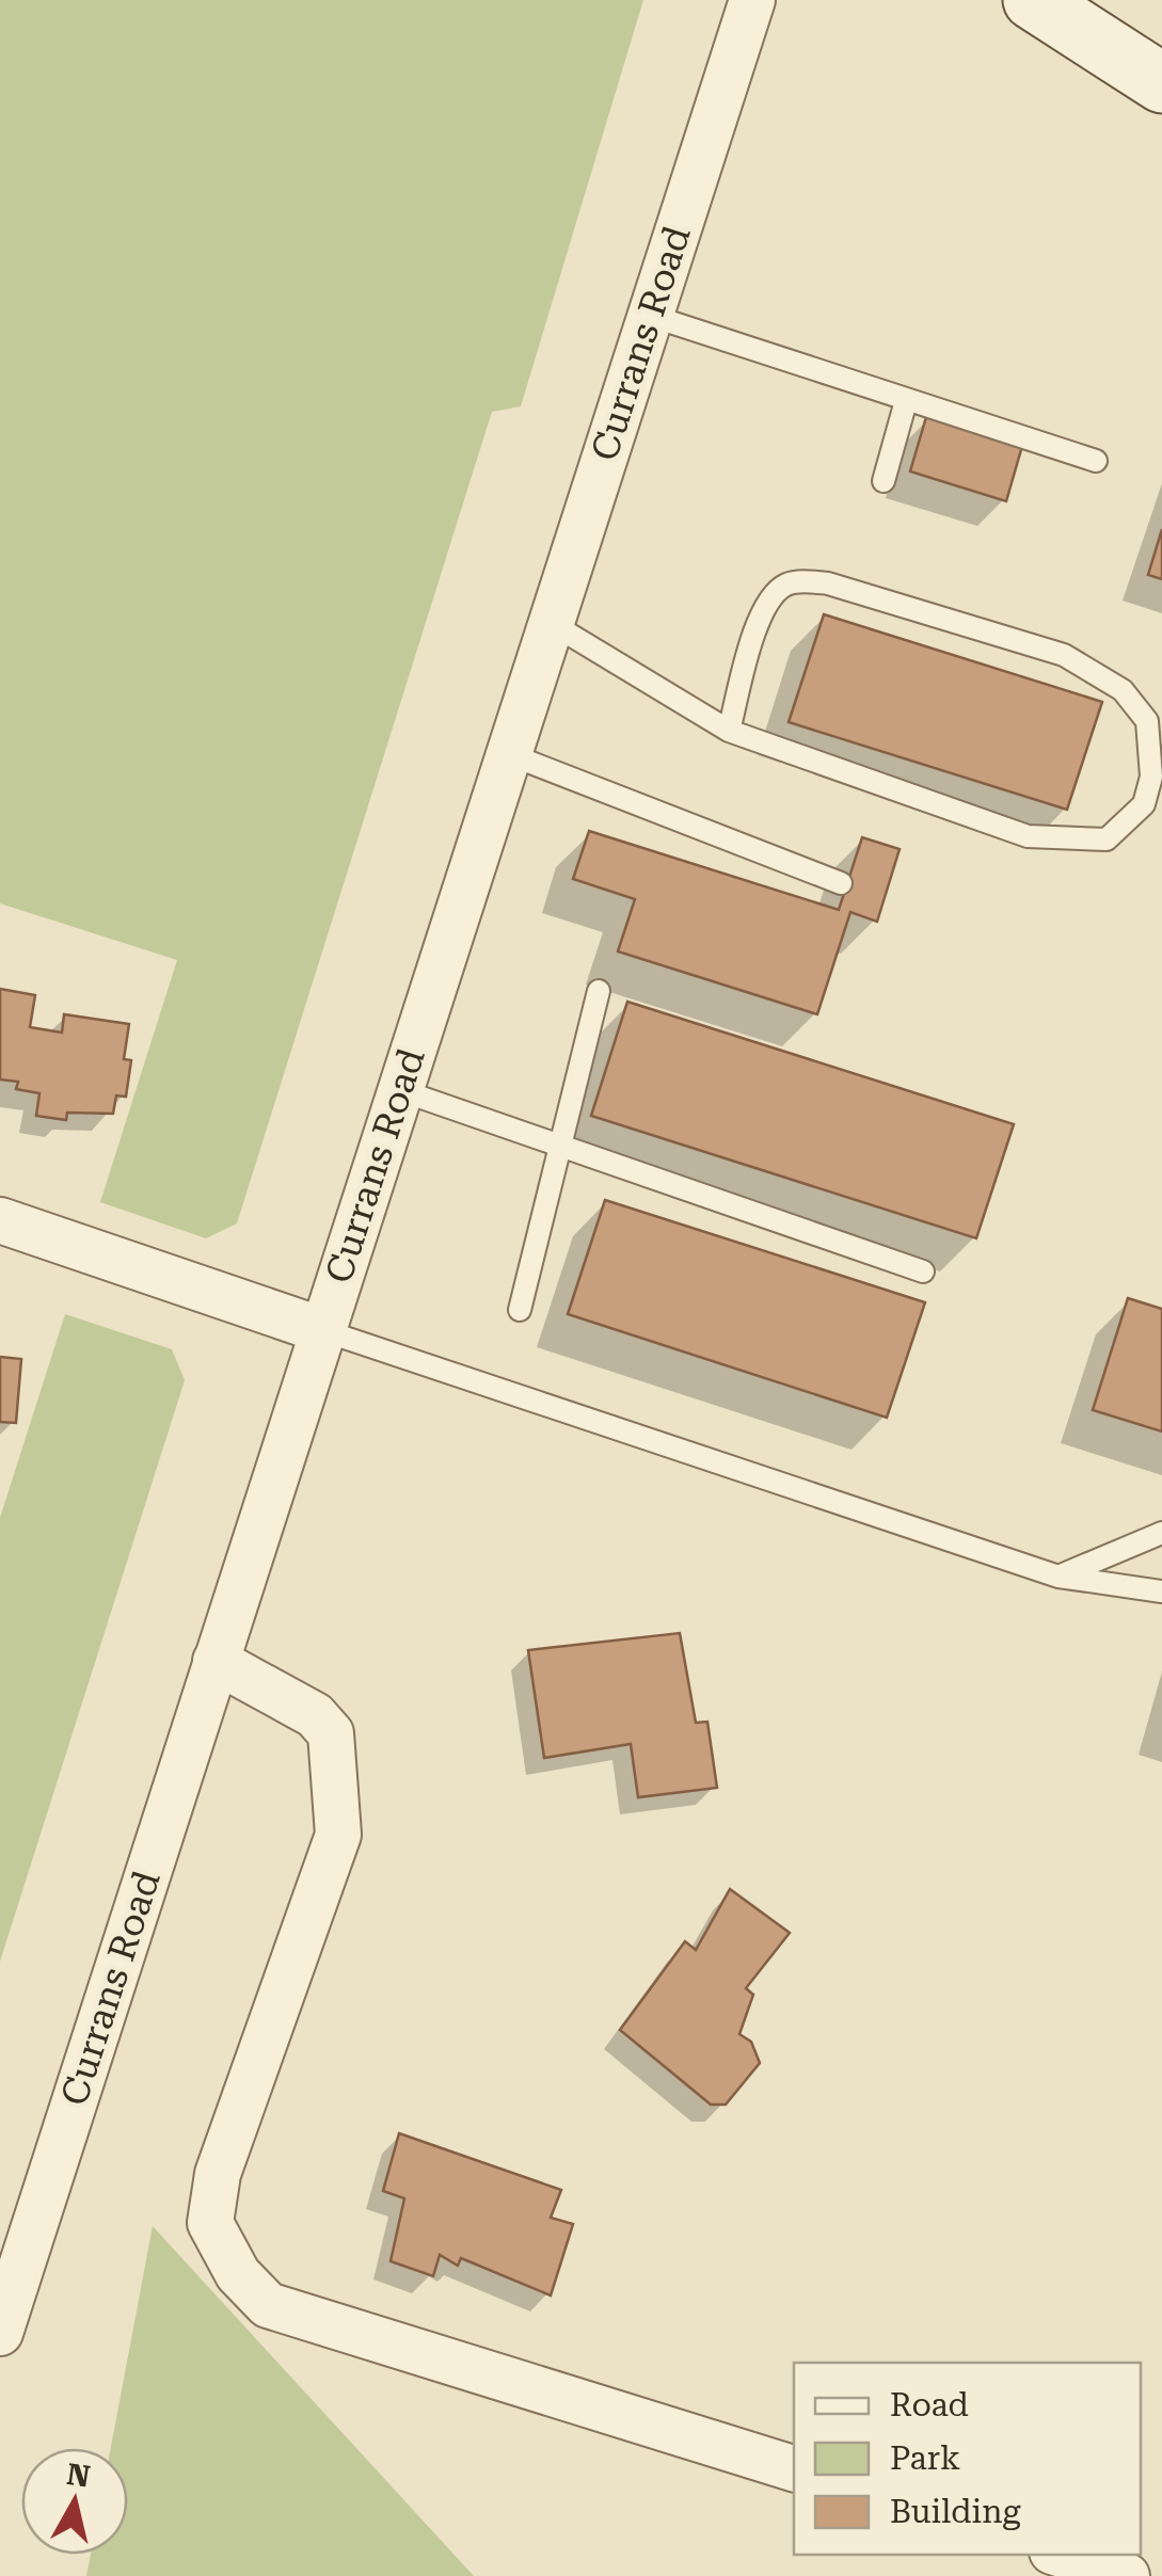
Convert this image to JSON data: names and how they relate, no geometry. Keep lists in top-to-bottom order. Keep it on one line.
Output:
{"streets":{"street":["Currans Road"]},"legend":["Road","Park","Building"],"north":"top"}
